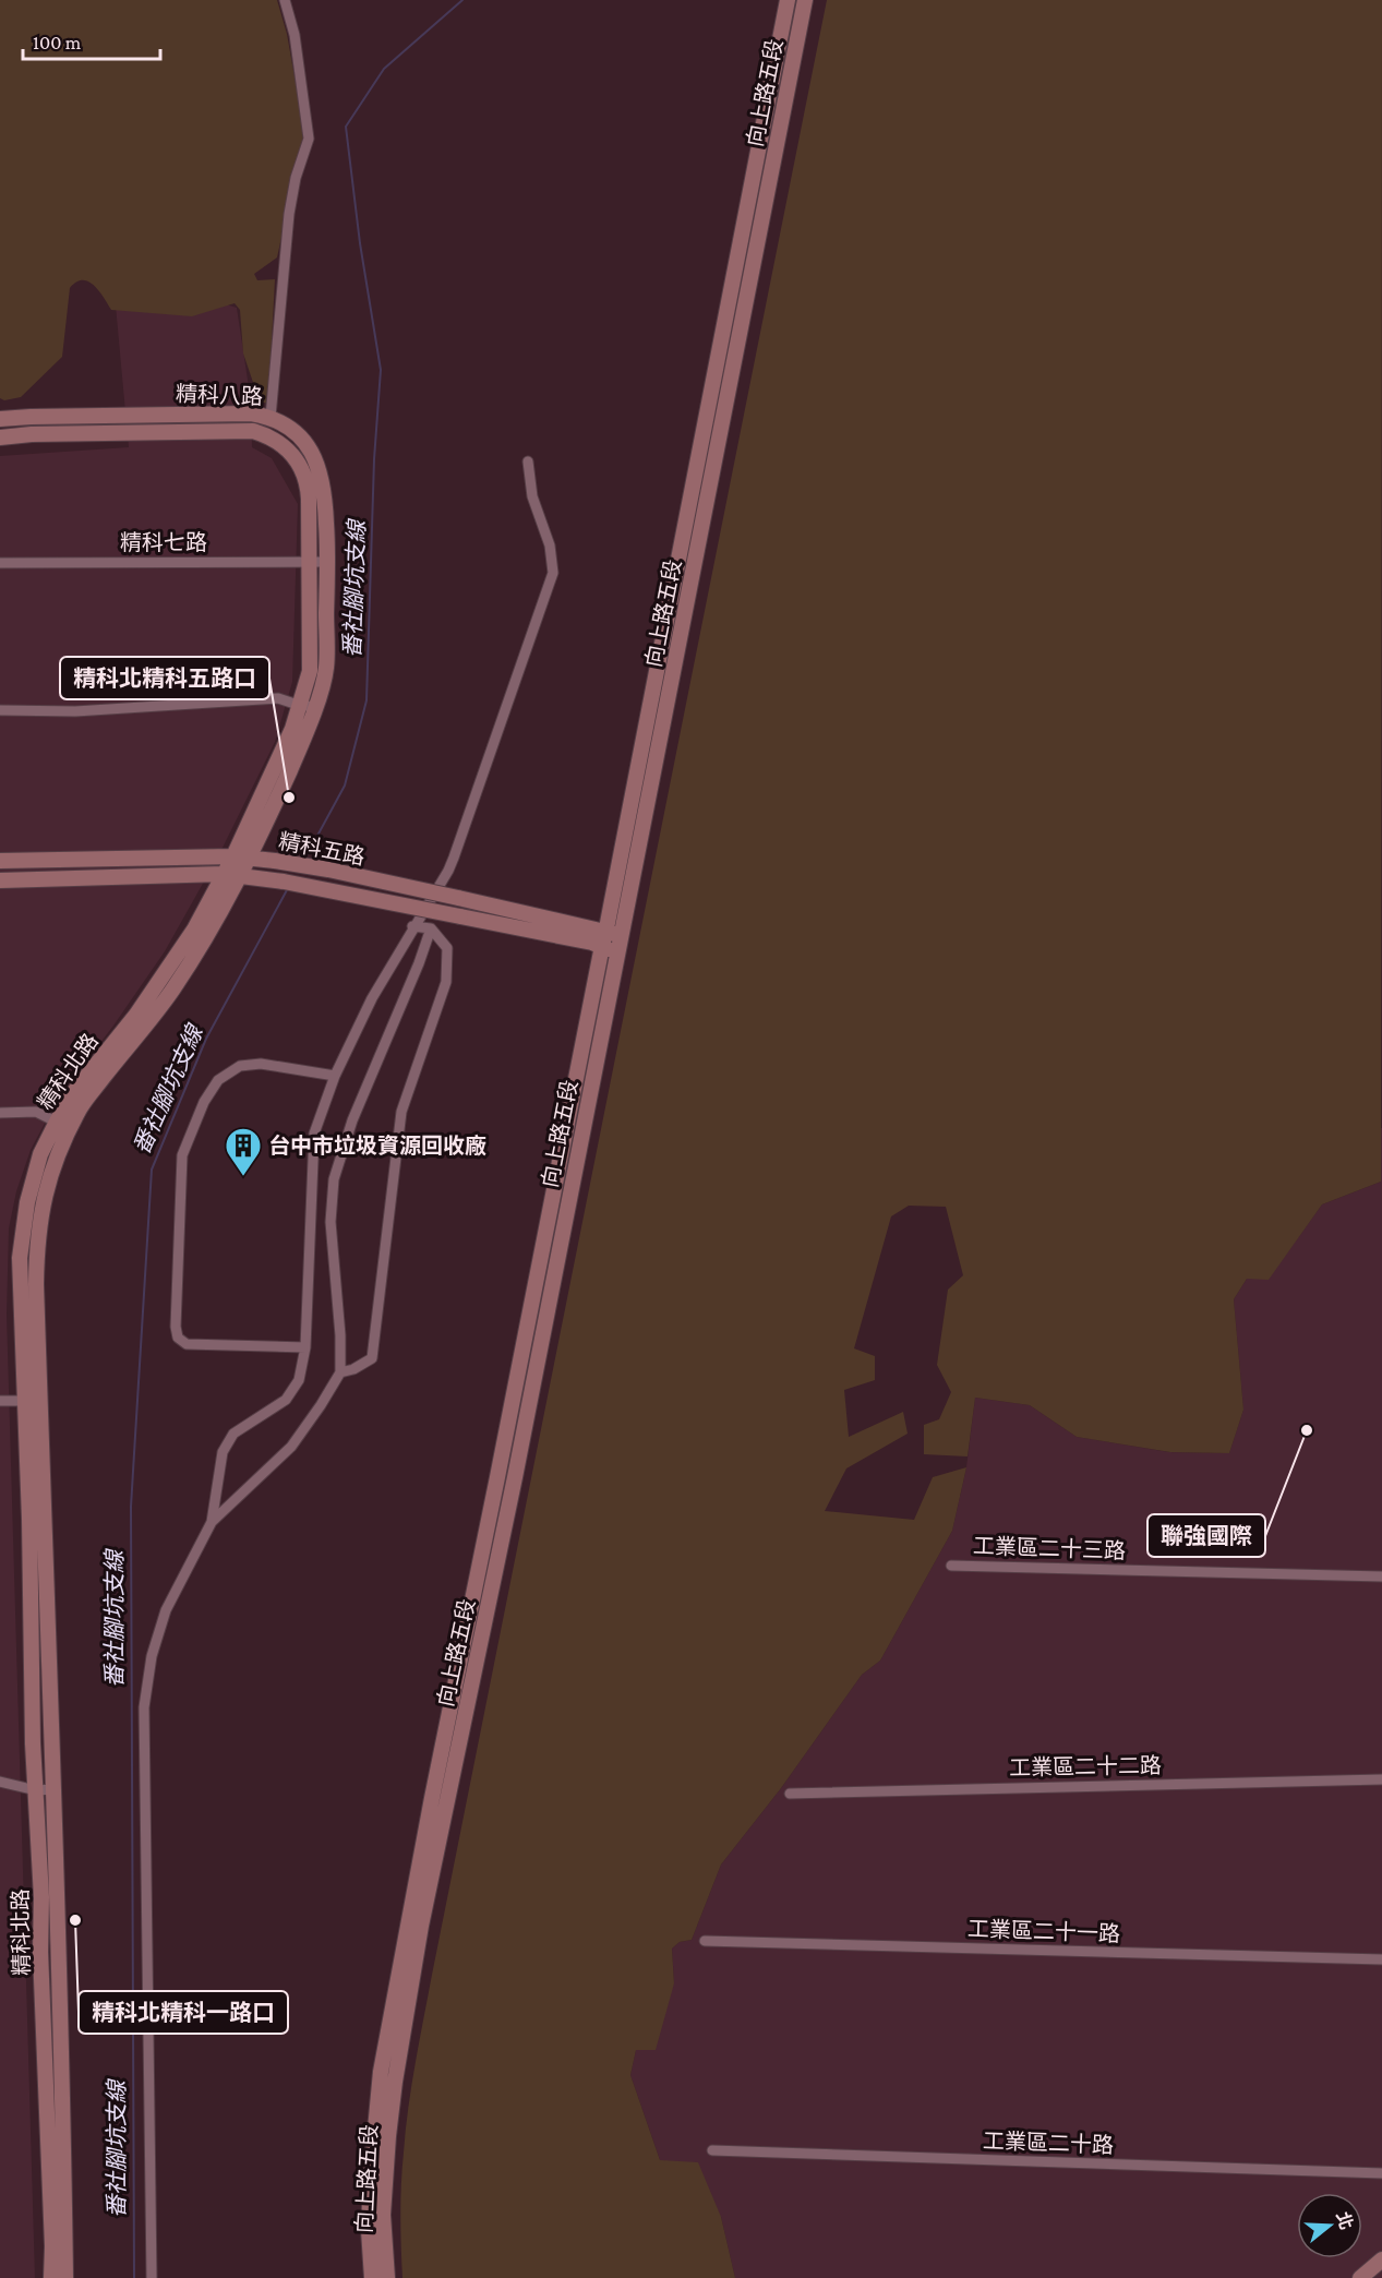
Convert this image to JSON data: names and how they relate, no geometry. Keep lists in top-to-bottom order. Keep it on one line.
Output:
{"streets":{"street":["向上路五段","精科八路","精科七路","精科五路","精科北路","工業區二十三路","工業區二十二路","工業區二十一路","工業區二十路"]},"crossings":[["向上路五段","精科五路"],["精科八路","精科七路"],["精科八路","精科北路"],["精科七路","精科北路"],["精科五路","精科北路"]],"water":["番社腳坑支線"],"places":{"other":["精科北精科五路口","聯強國際","精科北精科一路口"],"building":["台中市垃圾資源回收廠"]},"scale_bar":"100 m","north":"right"}
